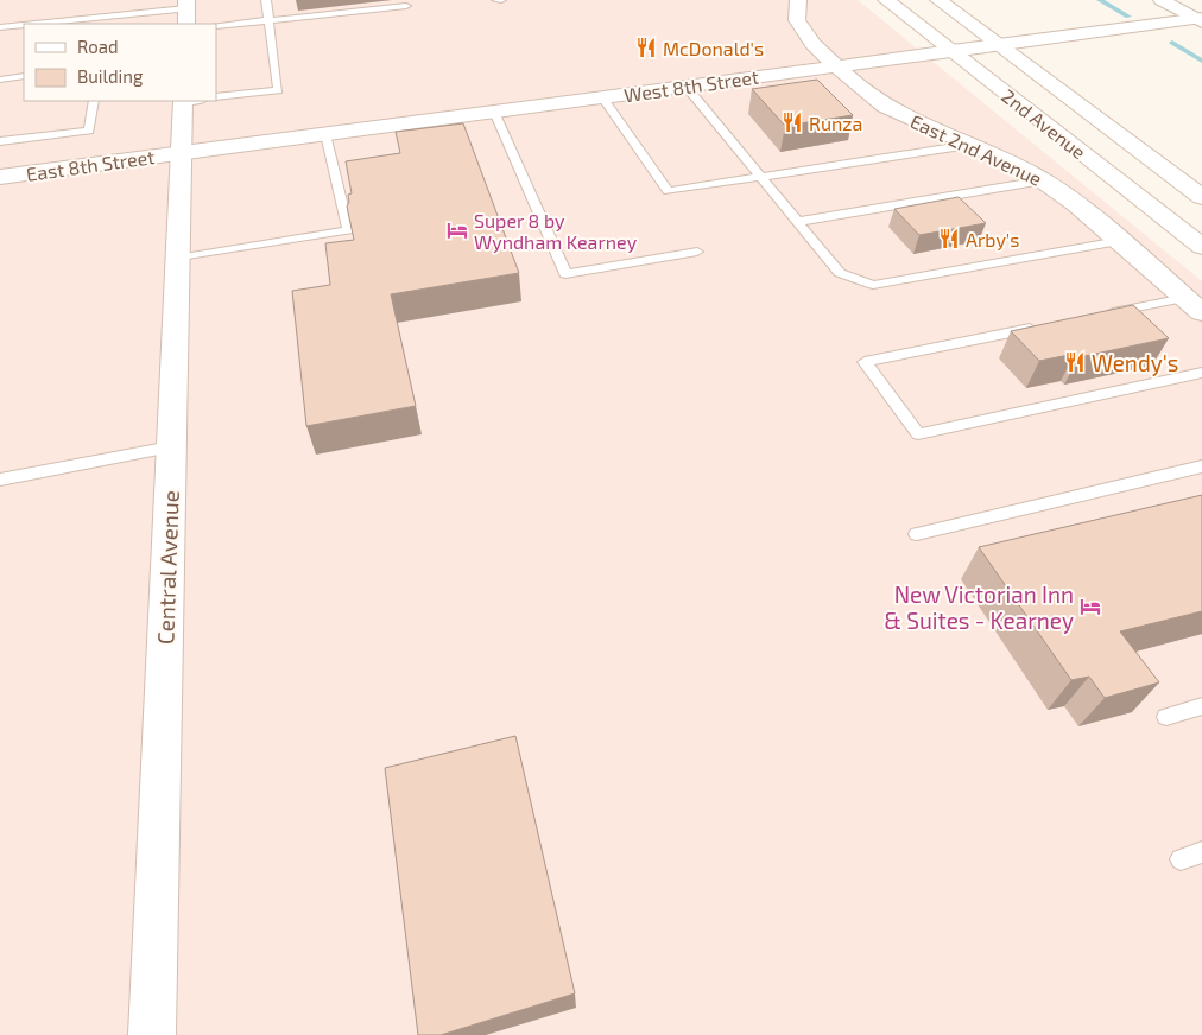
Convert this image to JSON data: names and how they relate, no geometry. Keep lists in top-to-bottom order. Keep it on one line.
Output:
{"streets":{"street":["West 8th Street","2nd Avenue","East 2nd Avenue","East 8th Street","Central Avenue"]},"crossings":[["West 8th Street","2nd Avenue"],["West 8th Street","East 2nd Avenue"],["West 8th Street","East 8th Street"],["West 8th Street","Central Avenue"],["East 8th Street","Central Avenue"]],"places":{"restaurant":["McDonald's","Runza","Arby's","Wendy's"],"hotel":["Super 8 by Wyndham Kearney","New Victorian Inn & Suites - Kearney"]},"legend":["Road","Building"]}
